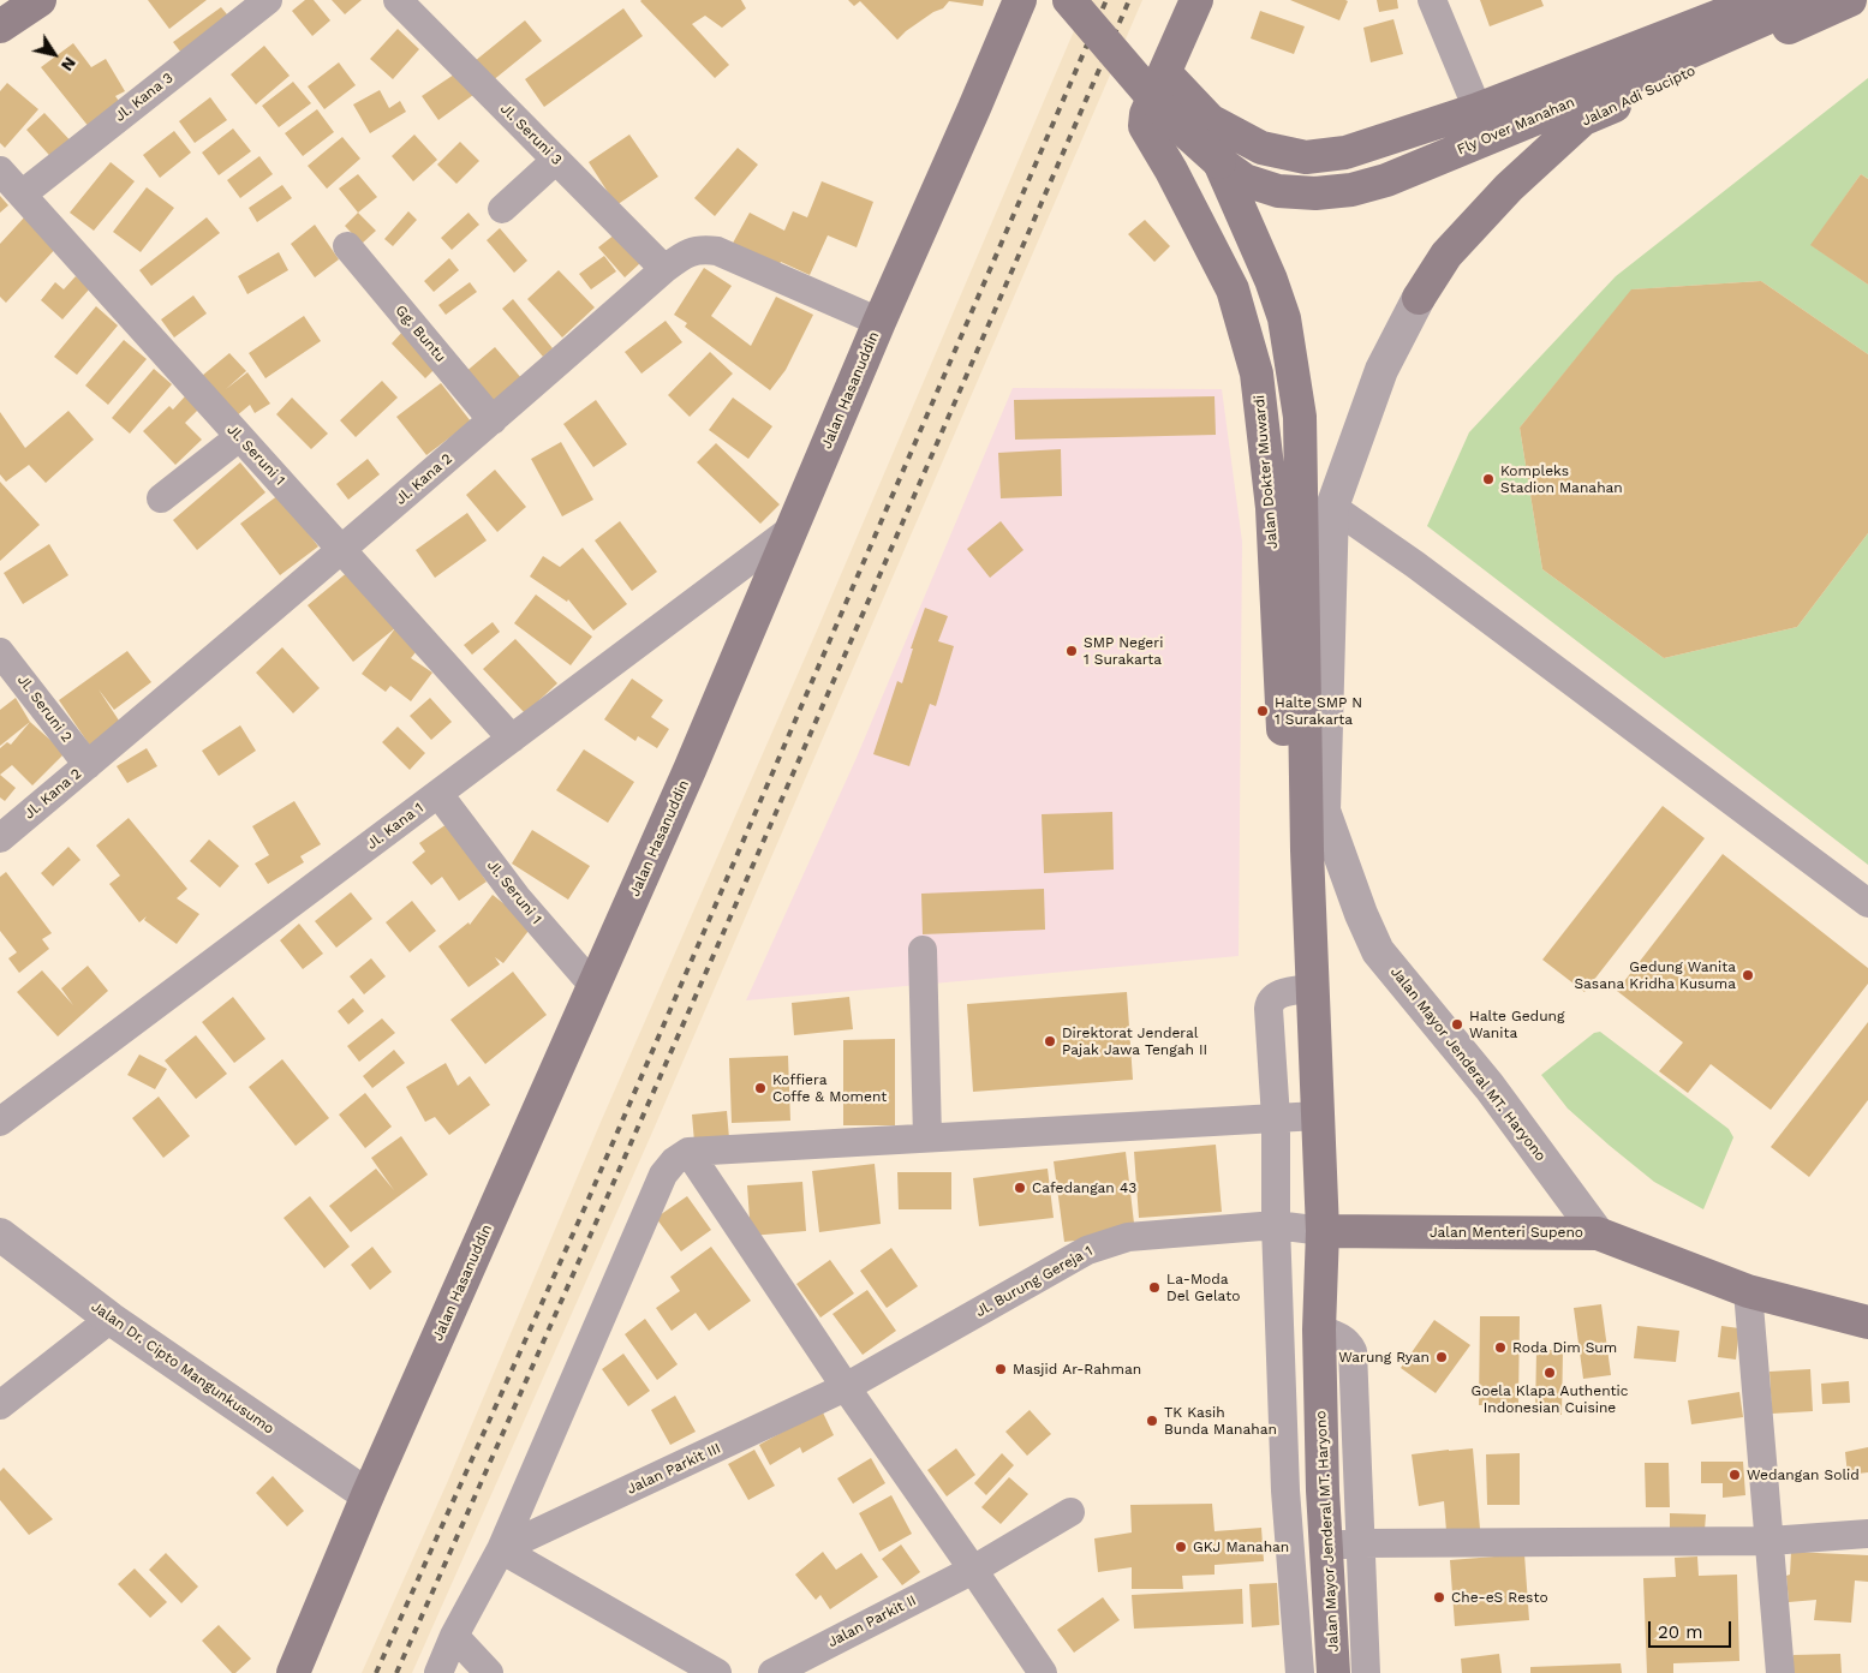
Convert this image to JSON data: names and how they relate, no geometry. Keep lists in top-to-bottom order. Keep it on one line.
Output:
{"streets":{"main road":["Jalan Adi Sucipto","Fly Over Manahan","Jalan Hasanuddin","Jalan Dokter Muwardi","Jalan Mayor Jenderal MT. Haryono","Jalan Menteri Supeno"],"street":["Jl. Kana 3","Jl. Seruni 3","Gg. Buntu","Jl. Seruni 1","Jl. Kana 2","Jl. Seruni 2","Jl. Kana 1","Jl. Burung Gereja 1","Jalan Dr. Cipto Mangunkusumo","Jalan Parkit III","Jalan Parkit II"]},"crossings":[["Jalan Adi Sucipto","Jalan Mayor Jenderal MT. Haryono"],["Jl. Kana 3","Jl. Seruni 1"],["Fly Over Manahan","Jalan Dokter Muwardi"],["Fly Over Manahan","Jalan Mayor Jenderal MT. Haryono"],["Jl. Seruni 3","Jl. Kana 2"],["Gg. Buntu","Jl. Kana 2"],["Jalan Hasanuddin","Jl. Seruni 1"],["Jalan Hasanuddin","Jl. Kana 2"],["Jalan Hasanuddin","Jl. Kana 1"],["Jalan Hasanuddin","Jalan Dr. Cipto Mangunkusumo"],["Jl. Seruni 1","Jl. Kana 2"],["Jl. Seruni 1","Jl. Kana 1"],["Jalan Dokter Muwardi","Jalan Mayor Jenderal MT. Haryono"],["Jl. Kana 2","Jl. Seruni 2"],["Jalan Mayor Jenderal MT. Haryono","Jalan Menteri Supeno"],["Jalan Menteri Supeno","Jl. Burung Gereja 1"],["Jl. Burung Gereja 1","Jalan Parkit III"]],"places":["Kompleks Stadion Manahan","SMP Negeri 1 Surakarta","Halte SMP N 1 Surakarta","Gedung Wanita Sasana Kridha Kusuma","Halte Gedung Wanita","Direktorat Jenderal Pajak Jawa Tengah II","Koffiera Coffe & Moment","Cafedangan 43","La-Moda Del Gelato","Roda Dim Sum","Warung Ryan","Masjid Ar-Rahman","Goela Klapa Authentic Indonesian Cuisine","TK Kasih Bunda Manahan","Wedangan Solid","GKJ Manahan","Che-eS Resto"],"scale_bar":"20 m","north":"bottom right"}
